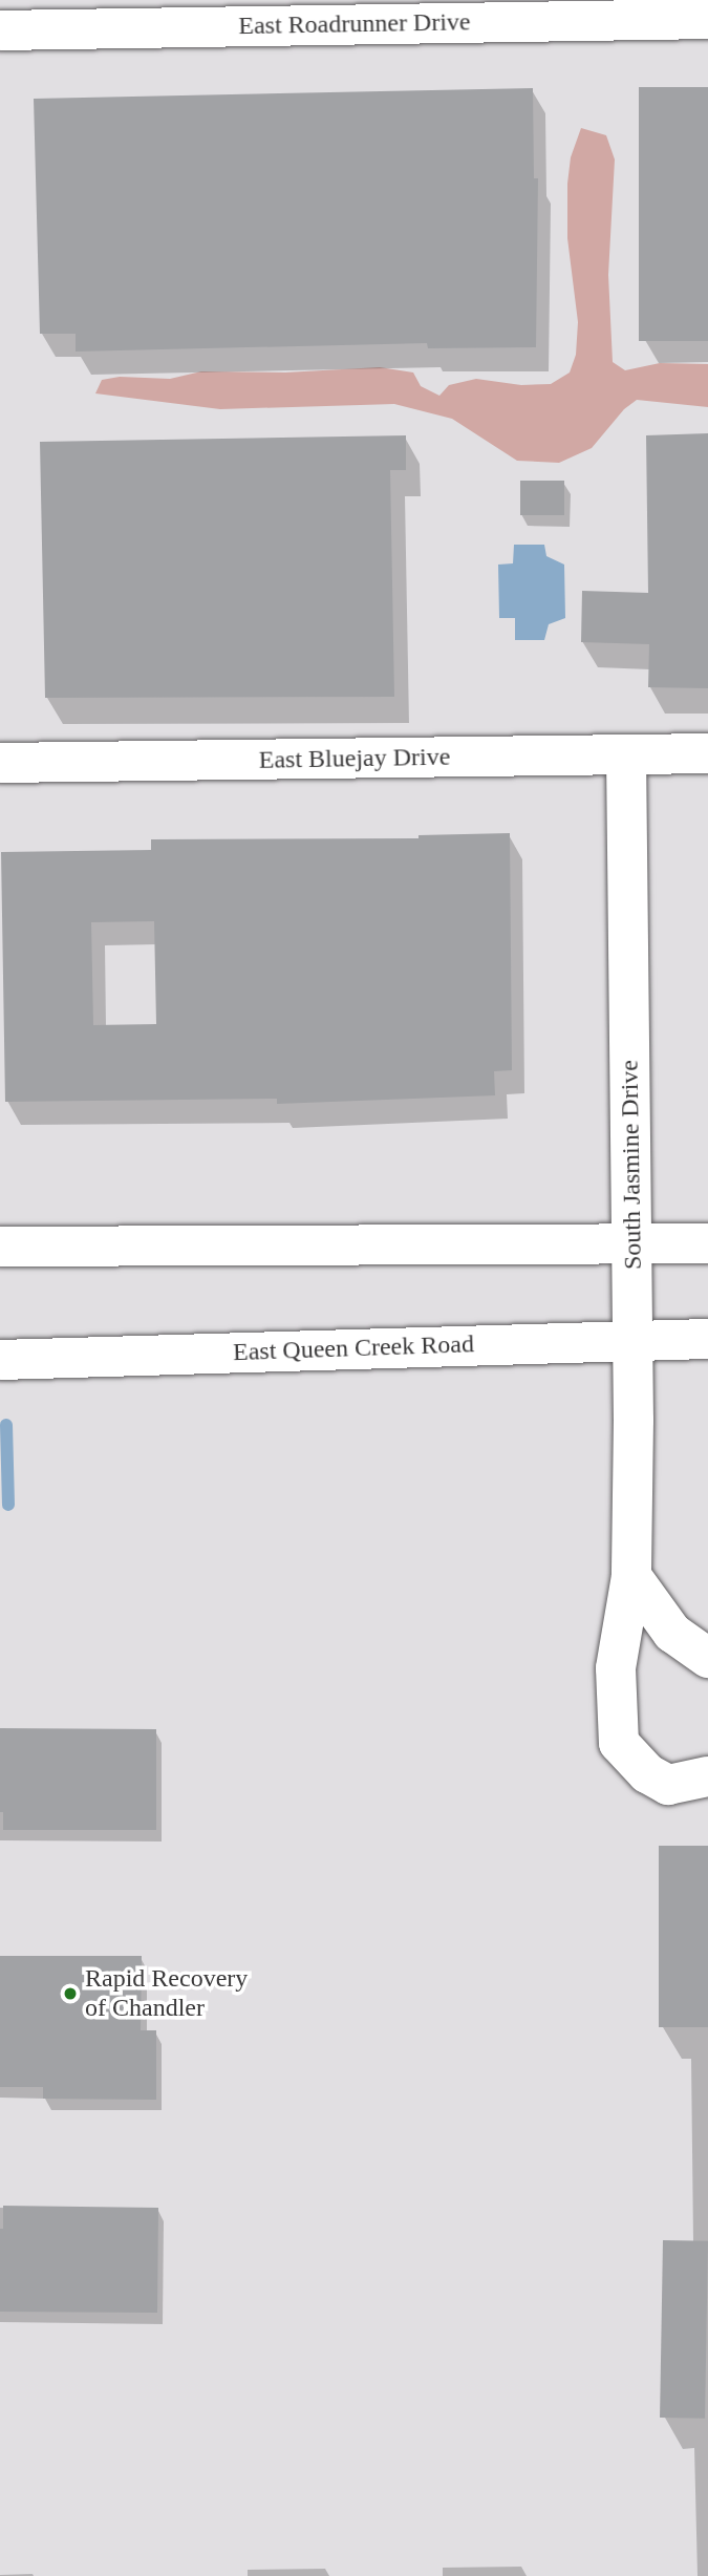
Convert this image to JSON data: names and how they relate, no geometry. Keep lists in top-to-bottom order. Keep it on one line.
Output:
{"streets":{"street":["East Roadrunner Drive","East Bluejay Drive","South Jasmine Drive","East Queen Creek Road"]},"crossings":[["East Bluejay Drive","South Jasmine Drive"],["South Jasmine Drive","East Queen Creek Road"]],"places":["Rapid Recovery of Chandler"]}
